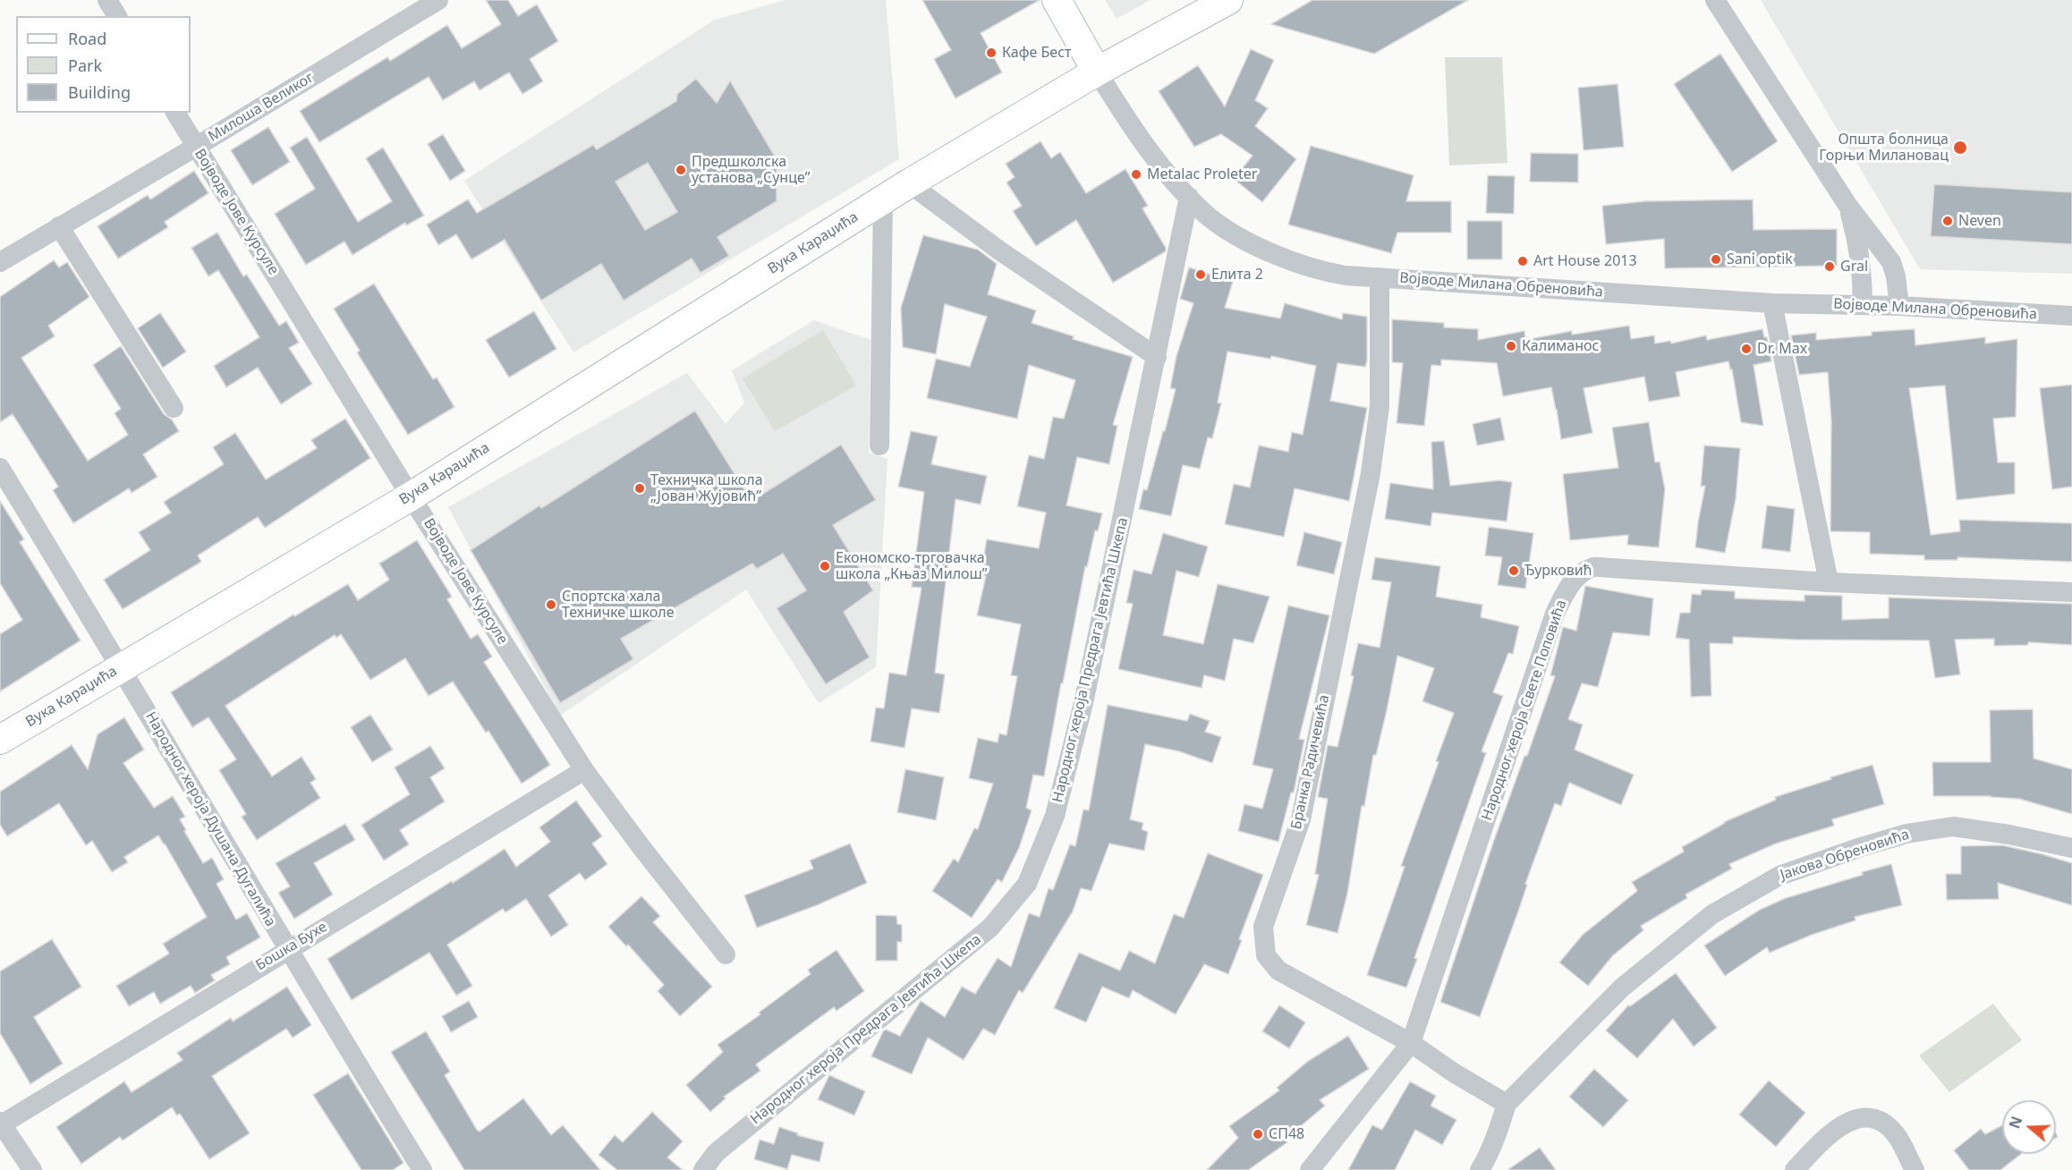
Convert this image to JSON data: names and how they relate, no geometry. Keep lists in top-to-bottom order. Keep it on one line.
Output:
{"streets":{"street":["Милоша Великог","Војводе Јове Курсуле","Вука Караџића","Војводе Милана Обреновића","Народног хероја Предрага Јевтића Шкепа","Народног хероја Свете Поповића","Бранка Радичевића","Народног хероја Душана Дугалића","Јакова Обреновића","Бошка Бухе"]},"crossings":[["Милоша Великог","Војводе Јове Курсуле"],["Војводе Јове Курсуле","Вука Караџића"],["Војводе Јове Курсуле","Бошка Бухе"],["Вука Караџића","Војводе Милана Обреновића"],["Вука Караџића","Народног хероја Душана Дугалића"],["Војводе Милана Обреновића","Народног хероја Предрага Јевтића Шкепа"],["Војводе Милана Обреновића","Бранка Радичевића"],["Народног хероја Свете Поповића","Бранка Радичевића"],["Бранка Радичевића","Јакова Обреновића"],["Народног хероја Душана Дугалића","Бошка Бухе"]],"places":["Кафе Бест","Општа болница Горњи Милановац","Предшколска установа „Сунце”","Metalac Proleter","Neven","Sani optik","Art House 2013","Gral","Елита 2","Калиманос","Dr. Max","Техничка школа „Јован Жујовић”","Економско-трговачка школа „Књаз Милош”","Ђурковић","Спортска хала Техничке школе","СП48"],"legend":["Road","Park","Building"],"north":"left"}
